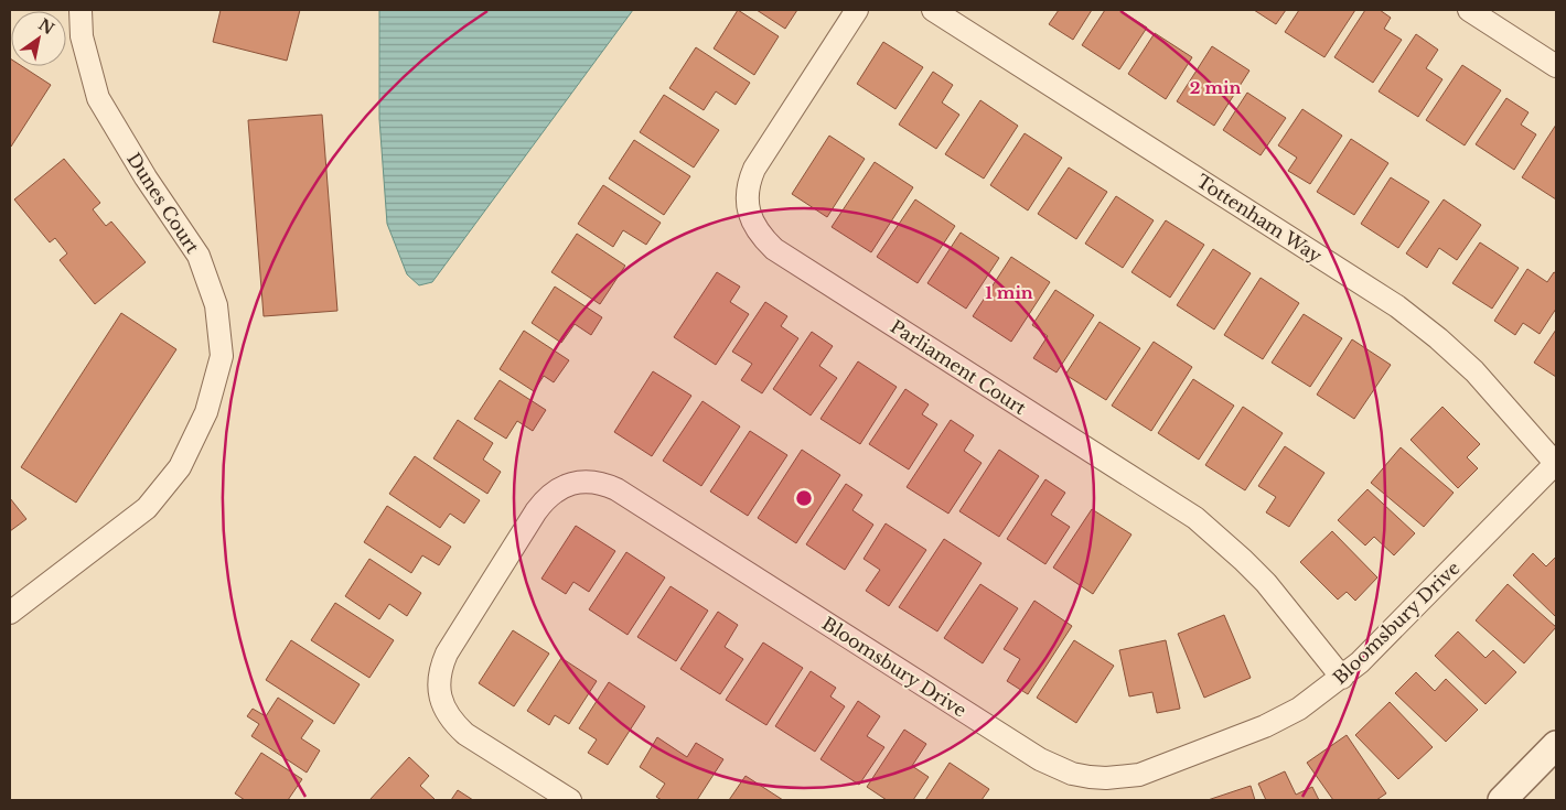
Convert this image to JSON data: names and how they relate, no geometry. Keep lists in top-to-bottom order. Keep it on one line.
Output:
{"streets":{"street":["Dunes Court","Tottenham Way","Parliament Court","Bloomsbury Drive"]},"crossings":[["Tottenham Way","Bloomsbury Drive"],["Parliament Court","Bloomsbury Drive"]],"north":"top right","rings":["2 min","1 min"]}
